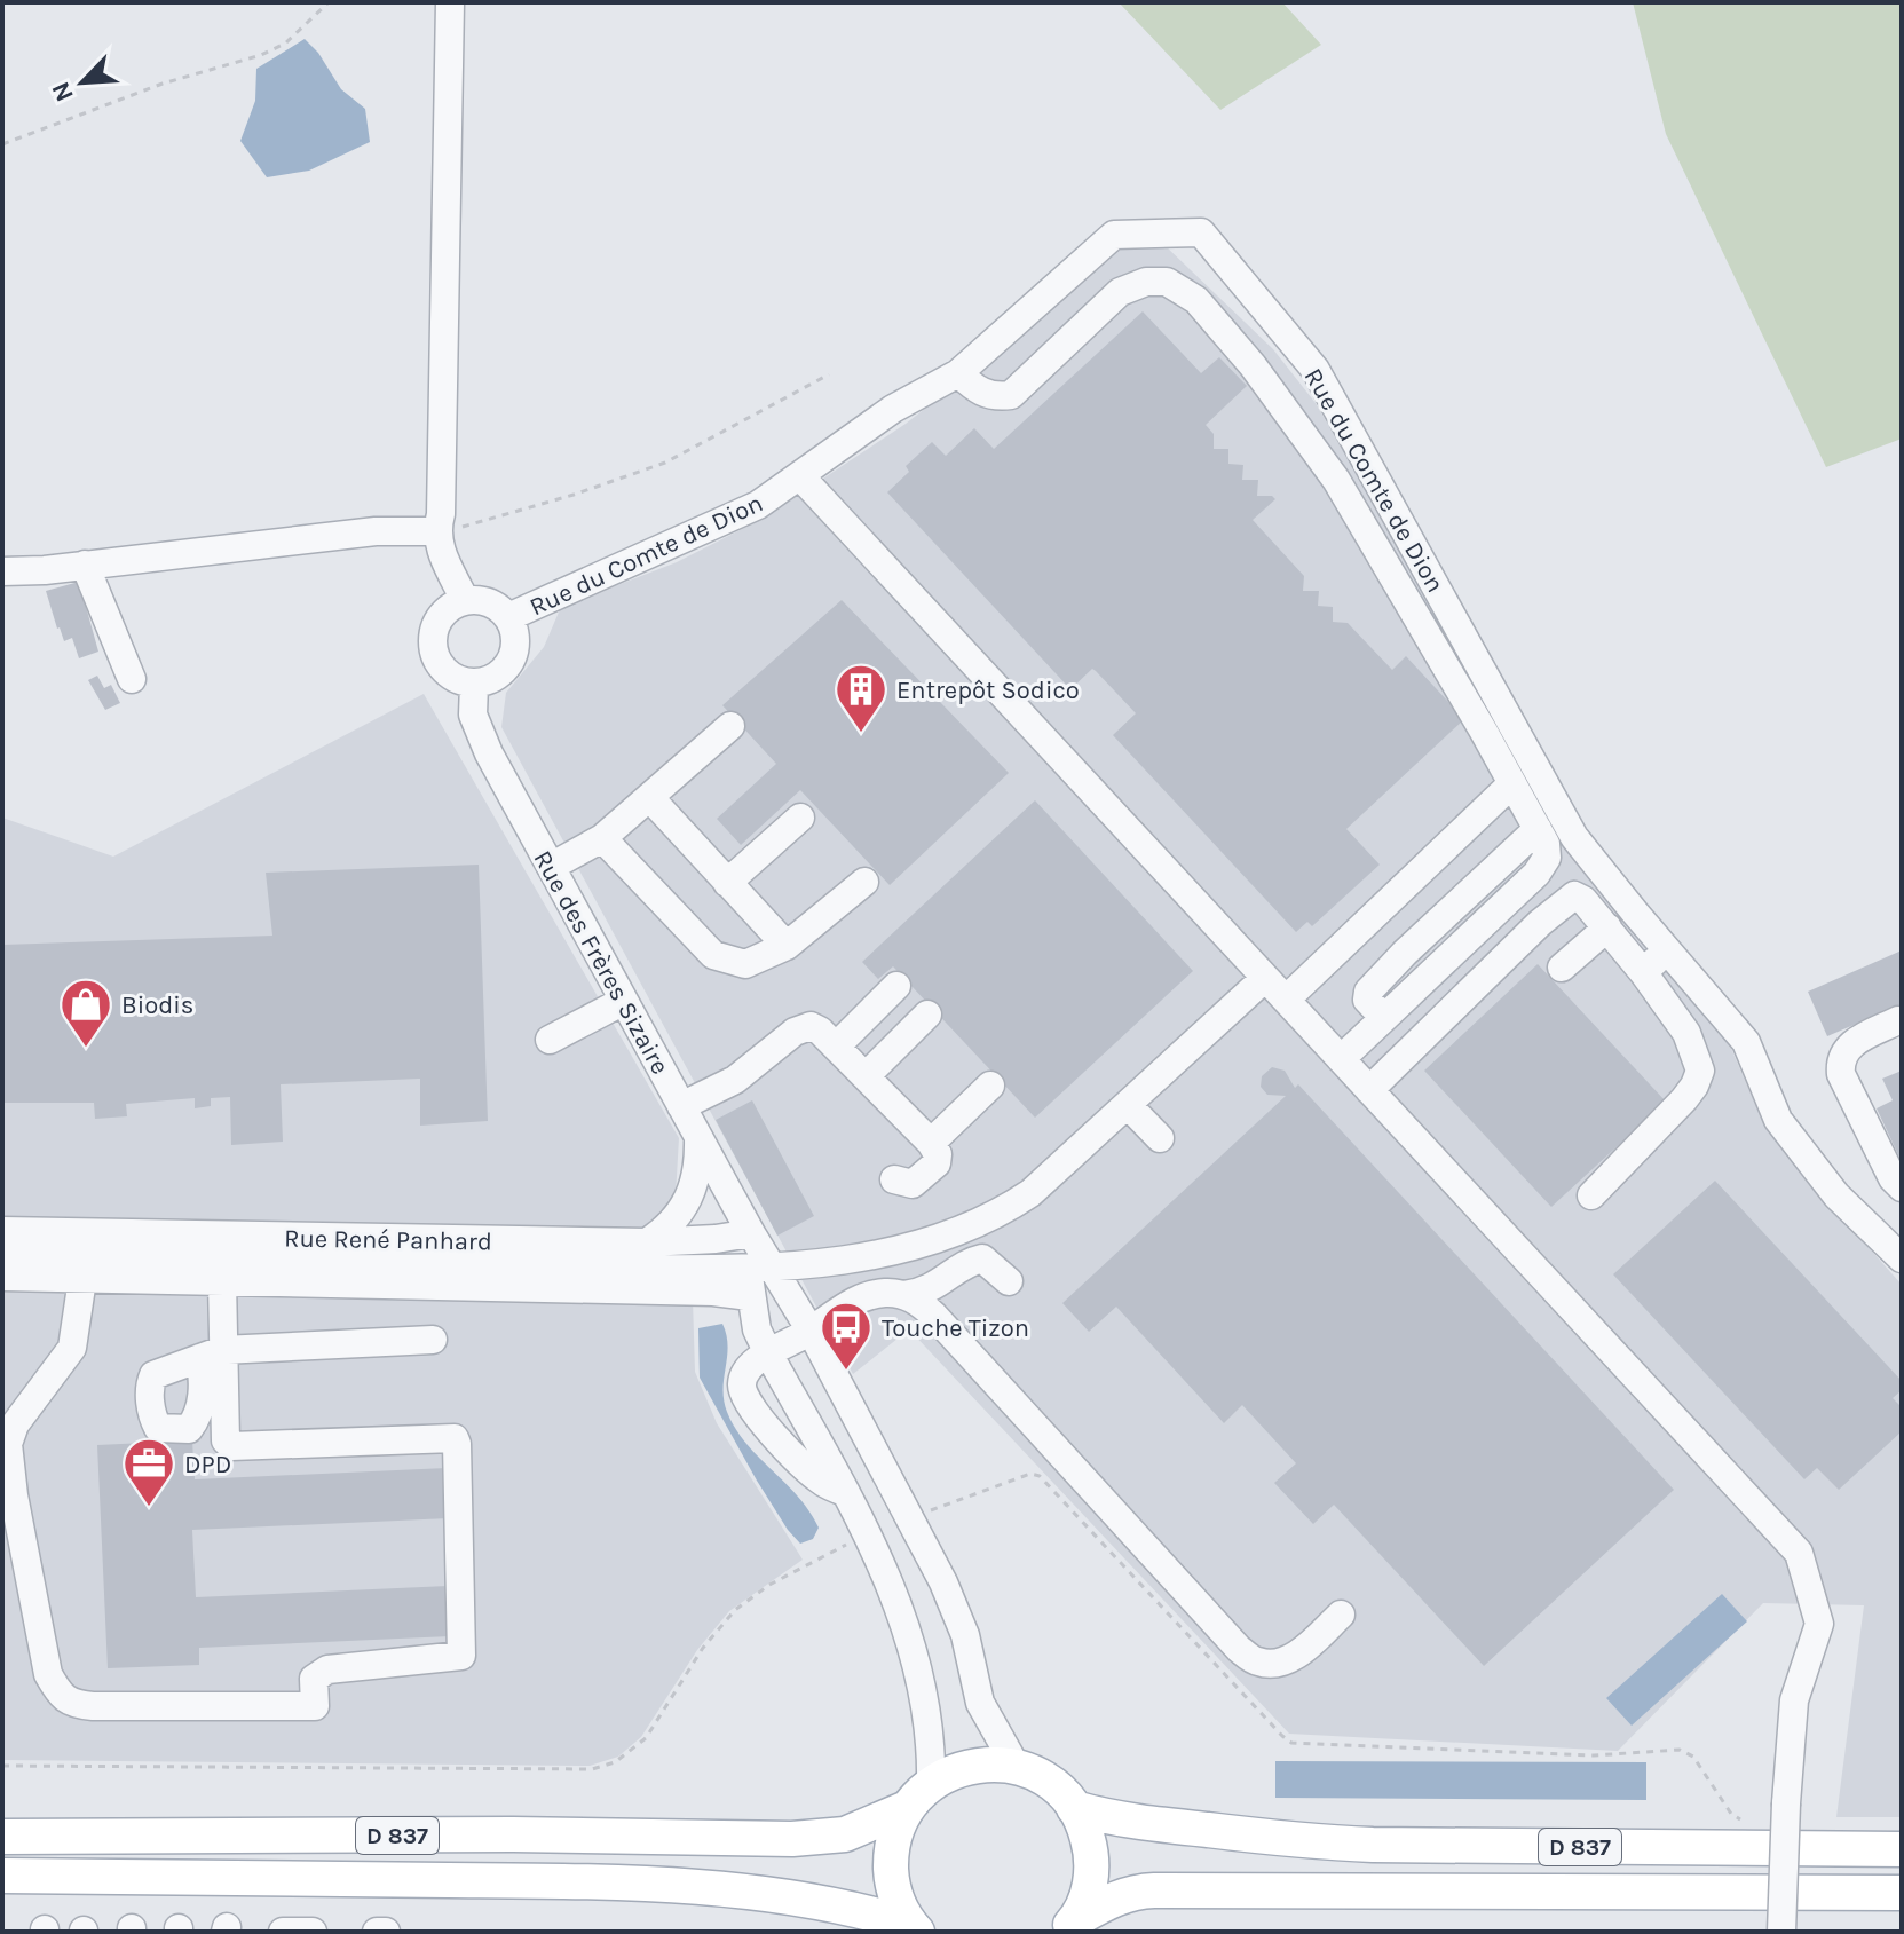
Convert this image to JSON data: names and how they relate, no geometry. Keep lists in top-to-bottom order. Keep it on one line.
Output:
{"streets":{"main road":["D 837"],"street":["Rue du Comte de Dion","Rue des Frères Sizaire","Rue René Panhard"]},"crossings":[["Rue du Comte de Dion","Rue des Frères Sizaire"],["Rue des Frères Sizaire","Rue René Panhard"]],"places":{"building":["Entrepôt Sodico"],"shop":["Biodis"],"bus stop":["Touche Tizon"],"office":["DPD"]},"north":"bottom left"}
